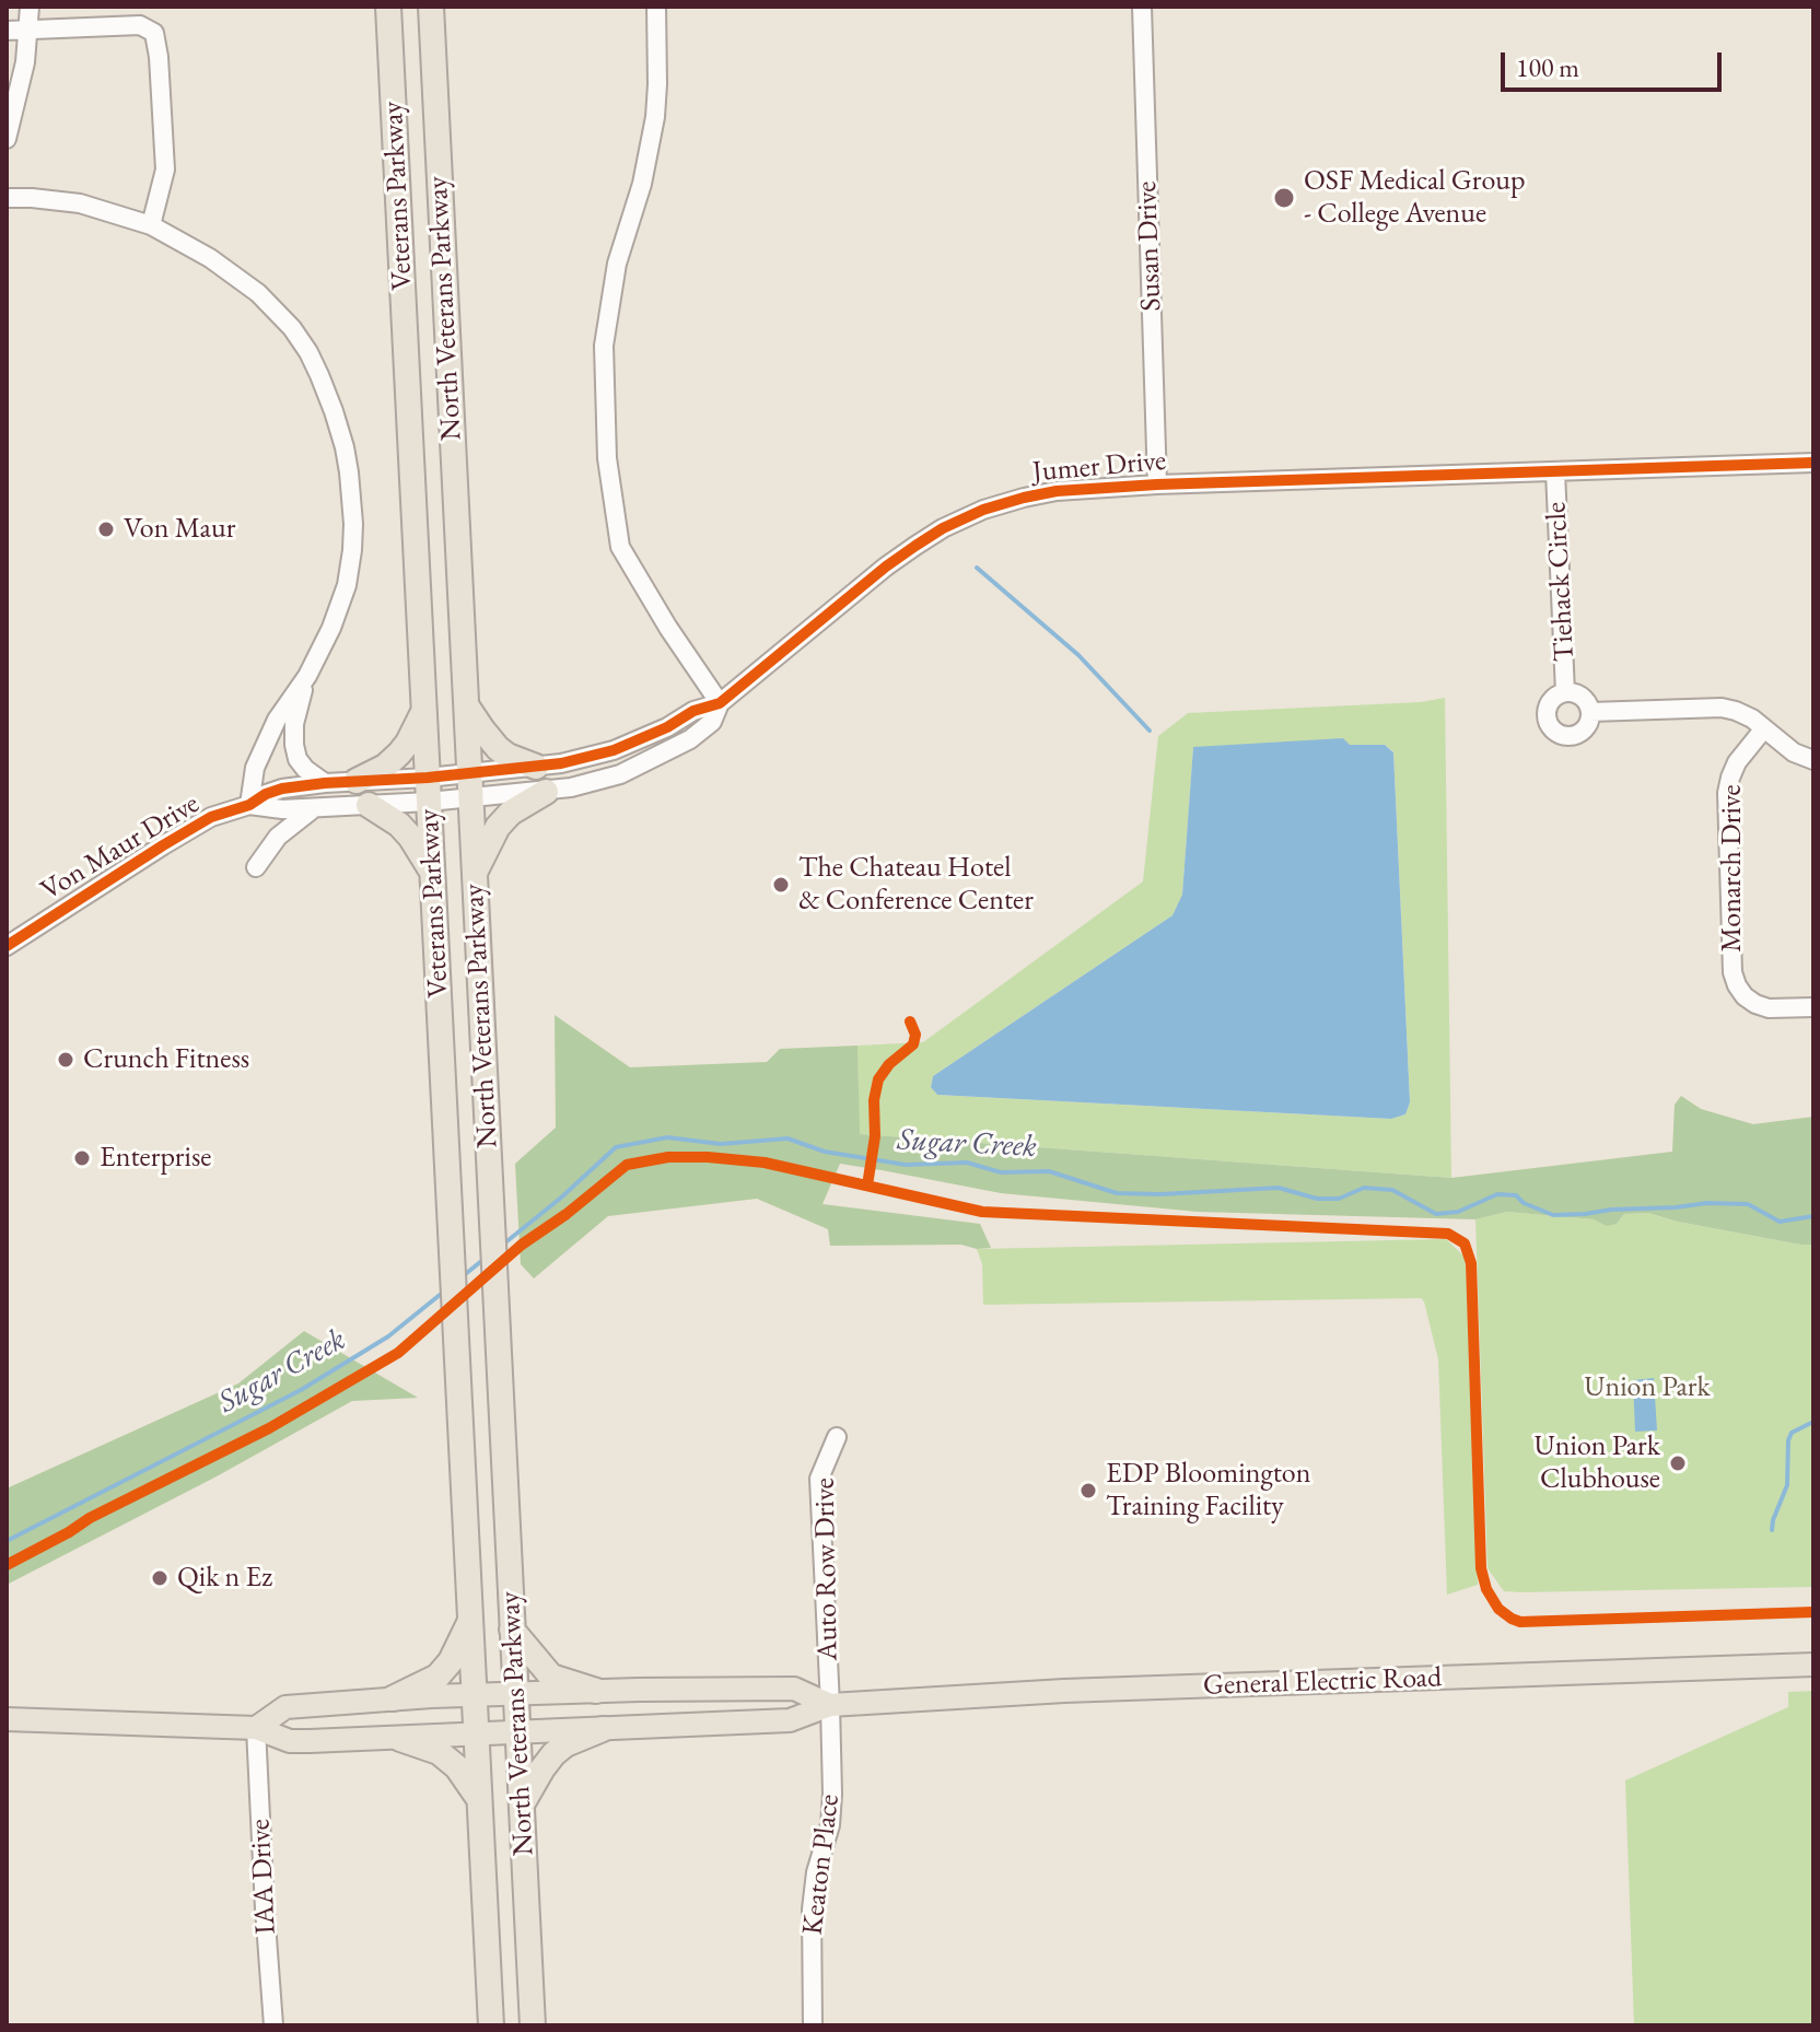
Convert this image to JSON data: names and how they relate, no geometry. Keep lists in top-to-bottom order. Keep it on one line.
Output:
{"streets":{"highway":["Veterans Parkway","North Veterans Parkway"],"main road":["General Electric Road"],"street":["Susan Drive","Jumer Drive","Tiehack Circle","Von Maur Drive","Monarch Drive","Auto Row Drive","Keaton Place","IAA Drive"]},"crossings":[["Veterans Parkway","North Veterans Parkway"],["Veterans Parkway","Von Maur Drive"],["Veterans Parkway","General Electric Road"],["Susan Drive","Jumer Drive"],["North Veterans Parkway","Jumer Drive"],["North Veterans Parkway","Von Maur Drive"],["North Veterans Parkway","General Electric Road"],["Jumer Drive","Tiehack Circle"],["Jumer Drive","Von Maur Drive"],["Auto Row Drive","General Electric Road"],["Auto Row Drive","Keaton Place"],["General Electric Road","Keaton Place"],["General Electric Road","IAA Drive"]],"water":["Sugar Creek"],"parks":["Union Park"],"places":["OSF Medical Group - College Avenue","Von Maur","The Chateau Hotel & Conference Center","Crunch Fitness","Enterprise","Union Park Clubhouse","EDP Bloomington Training Facility","Qik n Ez"],"scale_bar":"100 m"}
